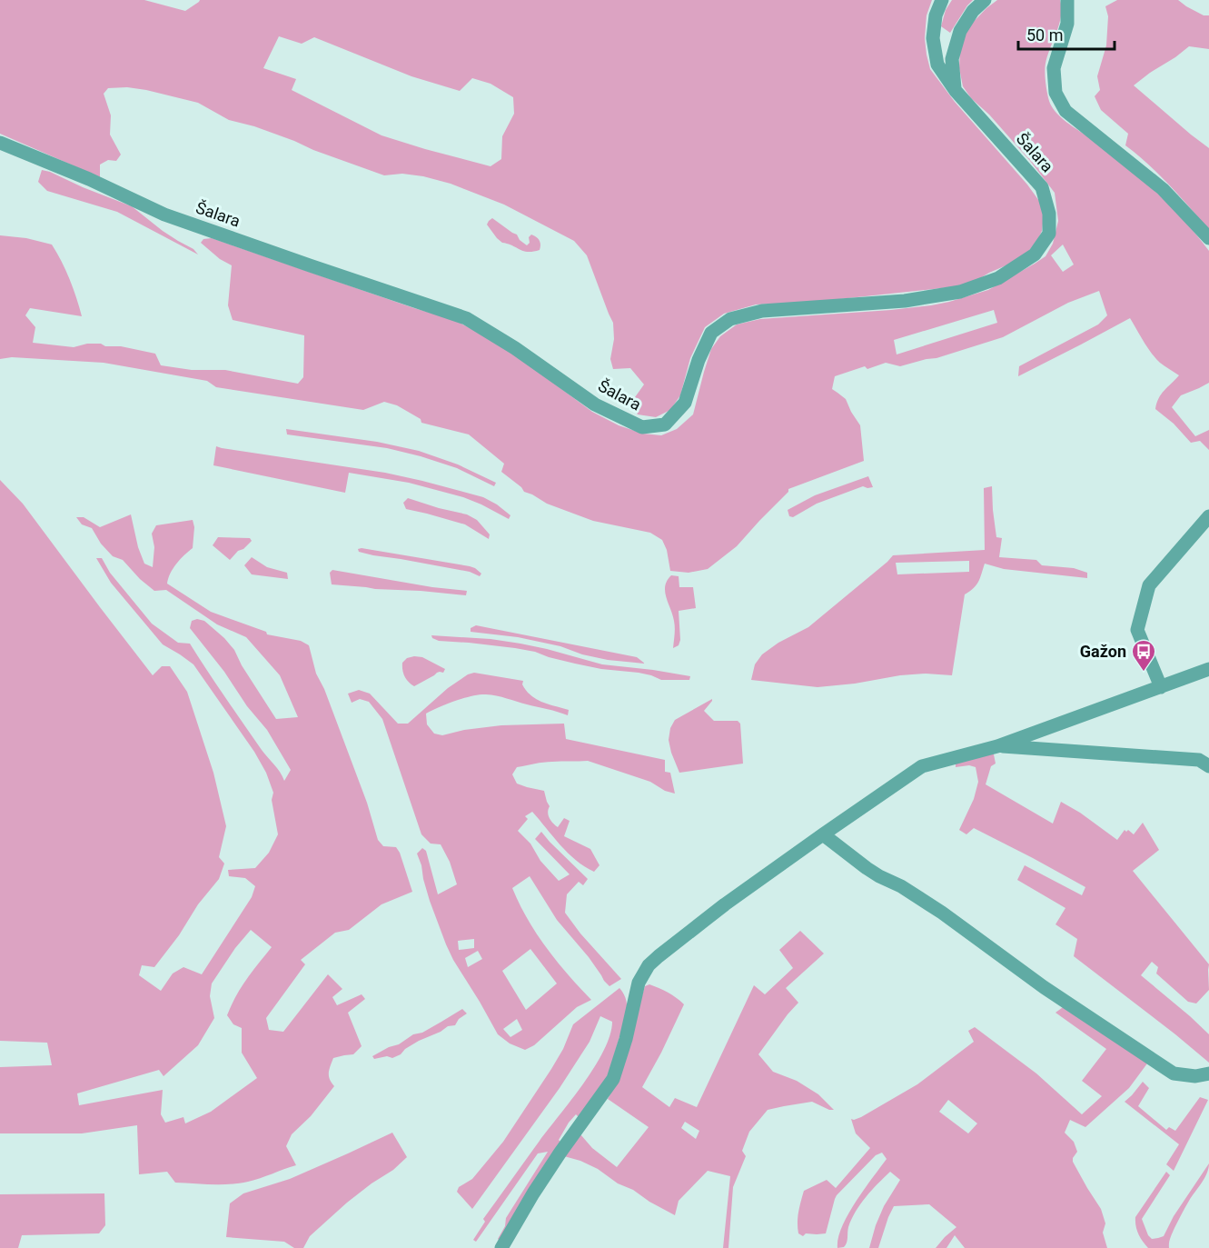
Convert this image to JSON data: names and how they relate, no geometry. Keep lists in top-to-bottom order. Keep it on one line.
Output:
{"streets":{"street":["Šalara"]},"places":{"bus stop":["Gažon"]},"scale_bar":"50 m"}
